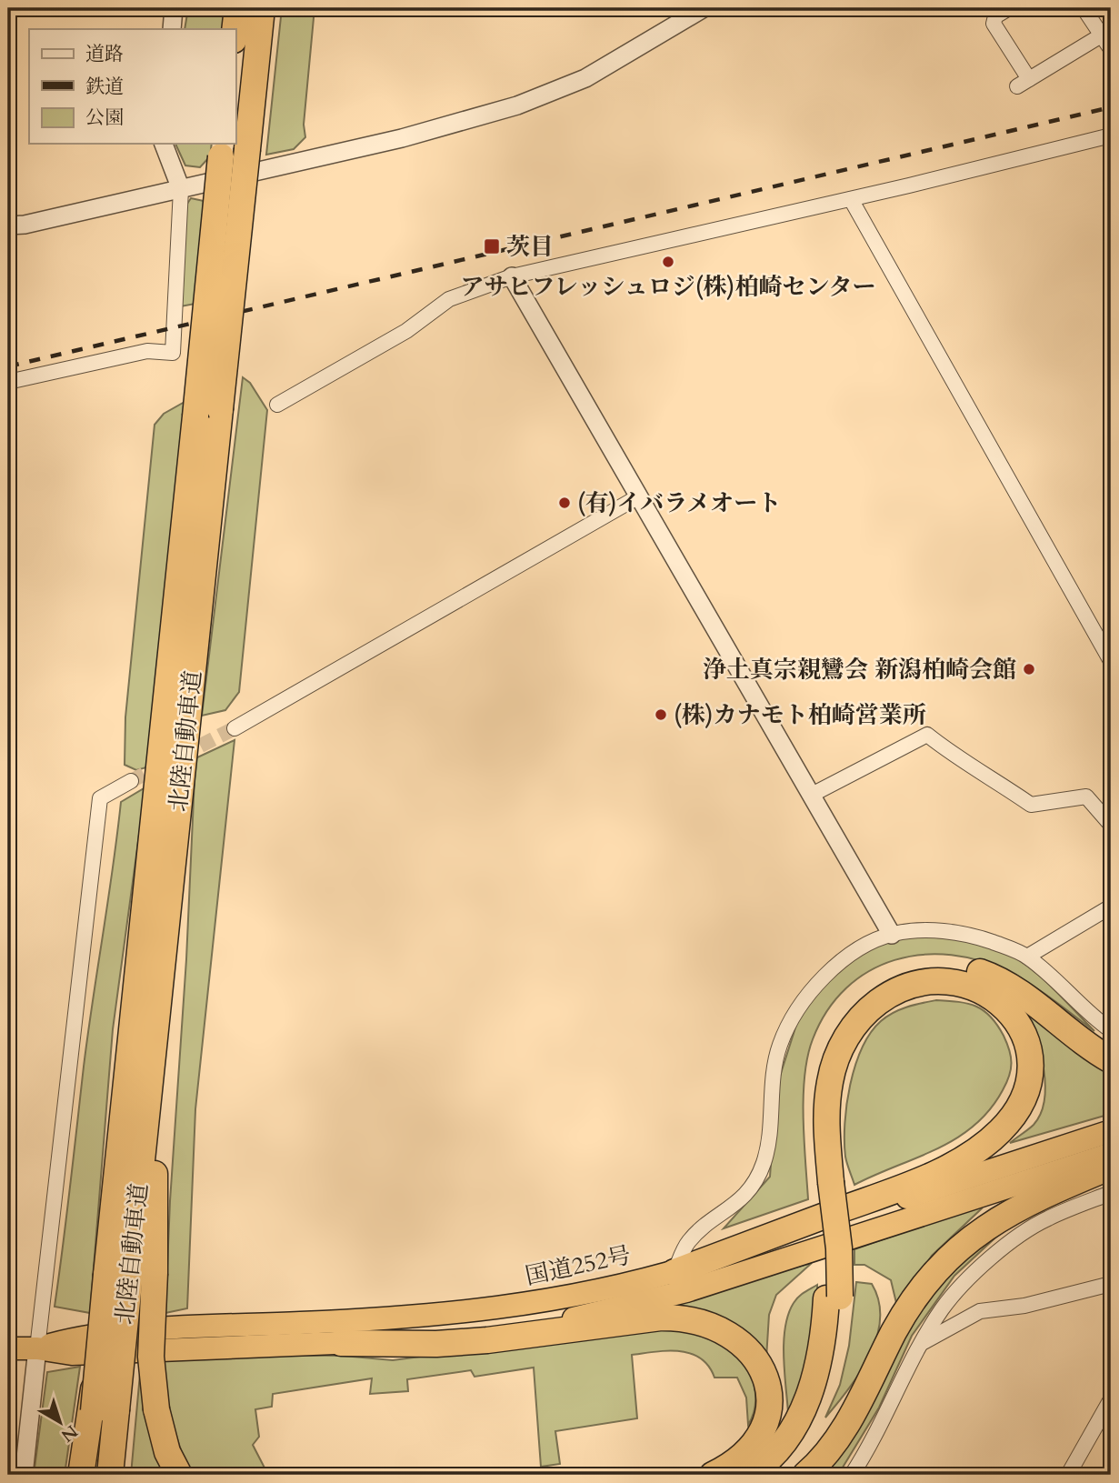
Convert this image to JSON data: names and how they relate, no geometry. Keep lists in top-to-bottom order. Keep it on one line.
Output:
{"streets":{"highway":["北陸自動車道","国道252号"]},"places":{"transit":["茨目"],"other":["アサヒフレッシュロジ(株)柏崎センター","(有)イバラメオート","浄土真宗親鸞会 新潟柏崎会館","(株)カナモト柏崎営業所"]},"legend":["道路","鉄道","公園"],"north":"bottom right"}
